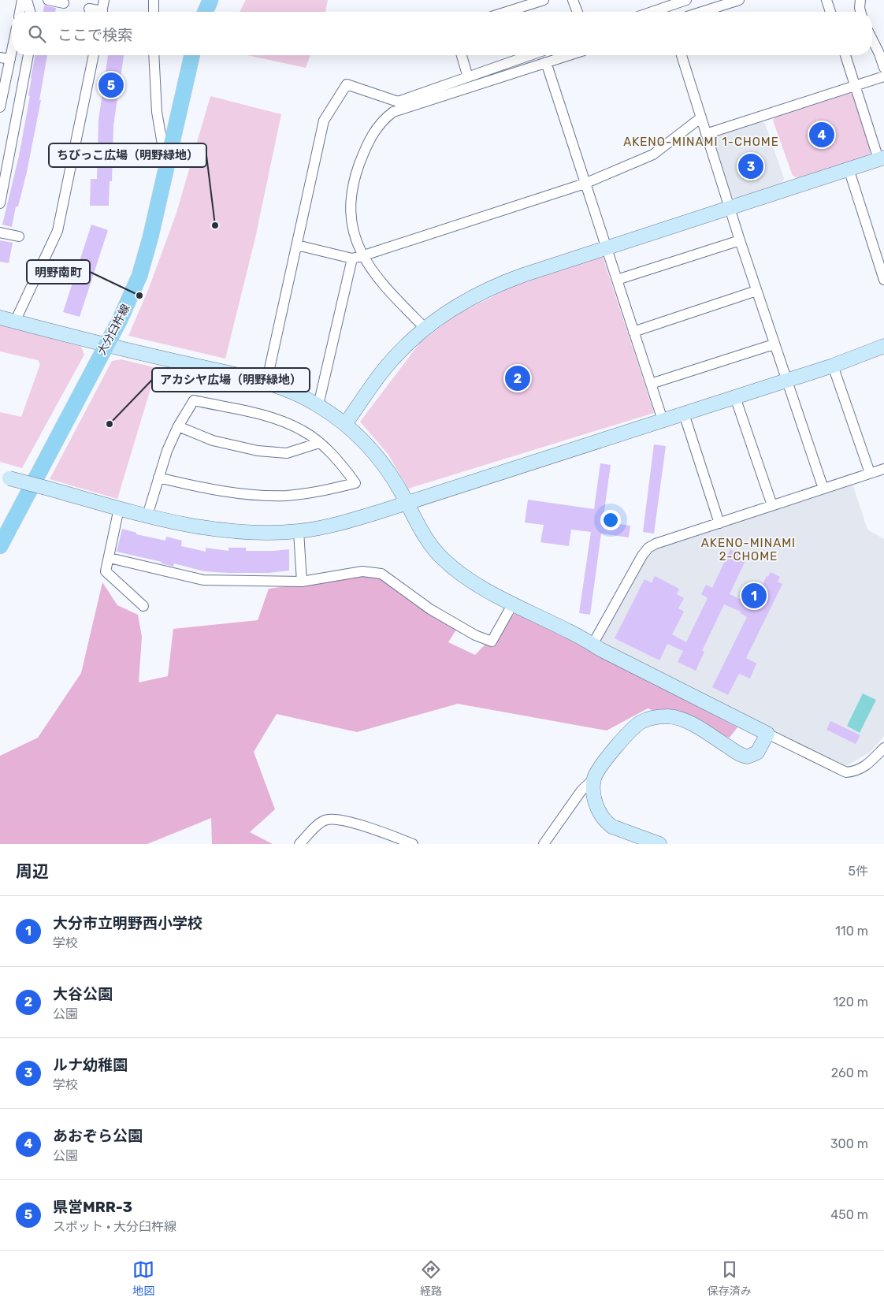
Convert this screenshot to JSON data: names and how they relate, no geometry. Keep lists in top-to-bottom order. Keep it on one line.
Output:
{"streets":{"main road":["大分臼杵線"]},"districts":["AKENO-MINAMI 1-CHOME","AKENO-MINAMI 2-CHOME"],"places":["ちびっこ広場（明野緑地）","明野南町","アカシヤ広場（明野緑地）"],"page":{"search":"ここで検索","pins":["5","4","3","2","1"],"heading":["周辺","5件"],"list":[{"mark":"1","name":"大分市立明野西小学校","note":"学校","value":"110 m"},{"mark":"2","name":"大谷公園","note":"公園","value":"120 m"},{"mark":"3","name":"ルナ幼稚園","note":"学校","value":"260 m"},{"mark":"4","name":"あおぞら公園","note":"公園","value":"300 m"},{"mark":"5","name":"県営MRR-3","note":"スポット · 大分臼杵線","value":"450 m"}],"nav":["地図","経路","保存済み"]}}
